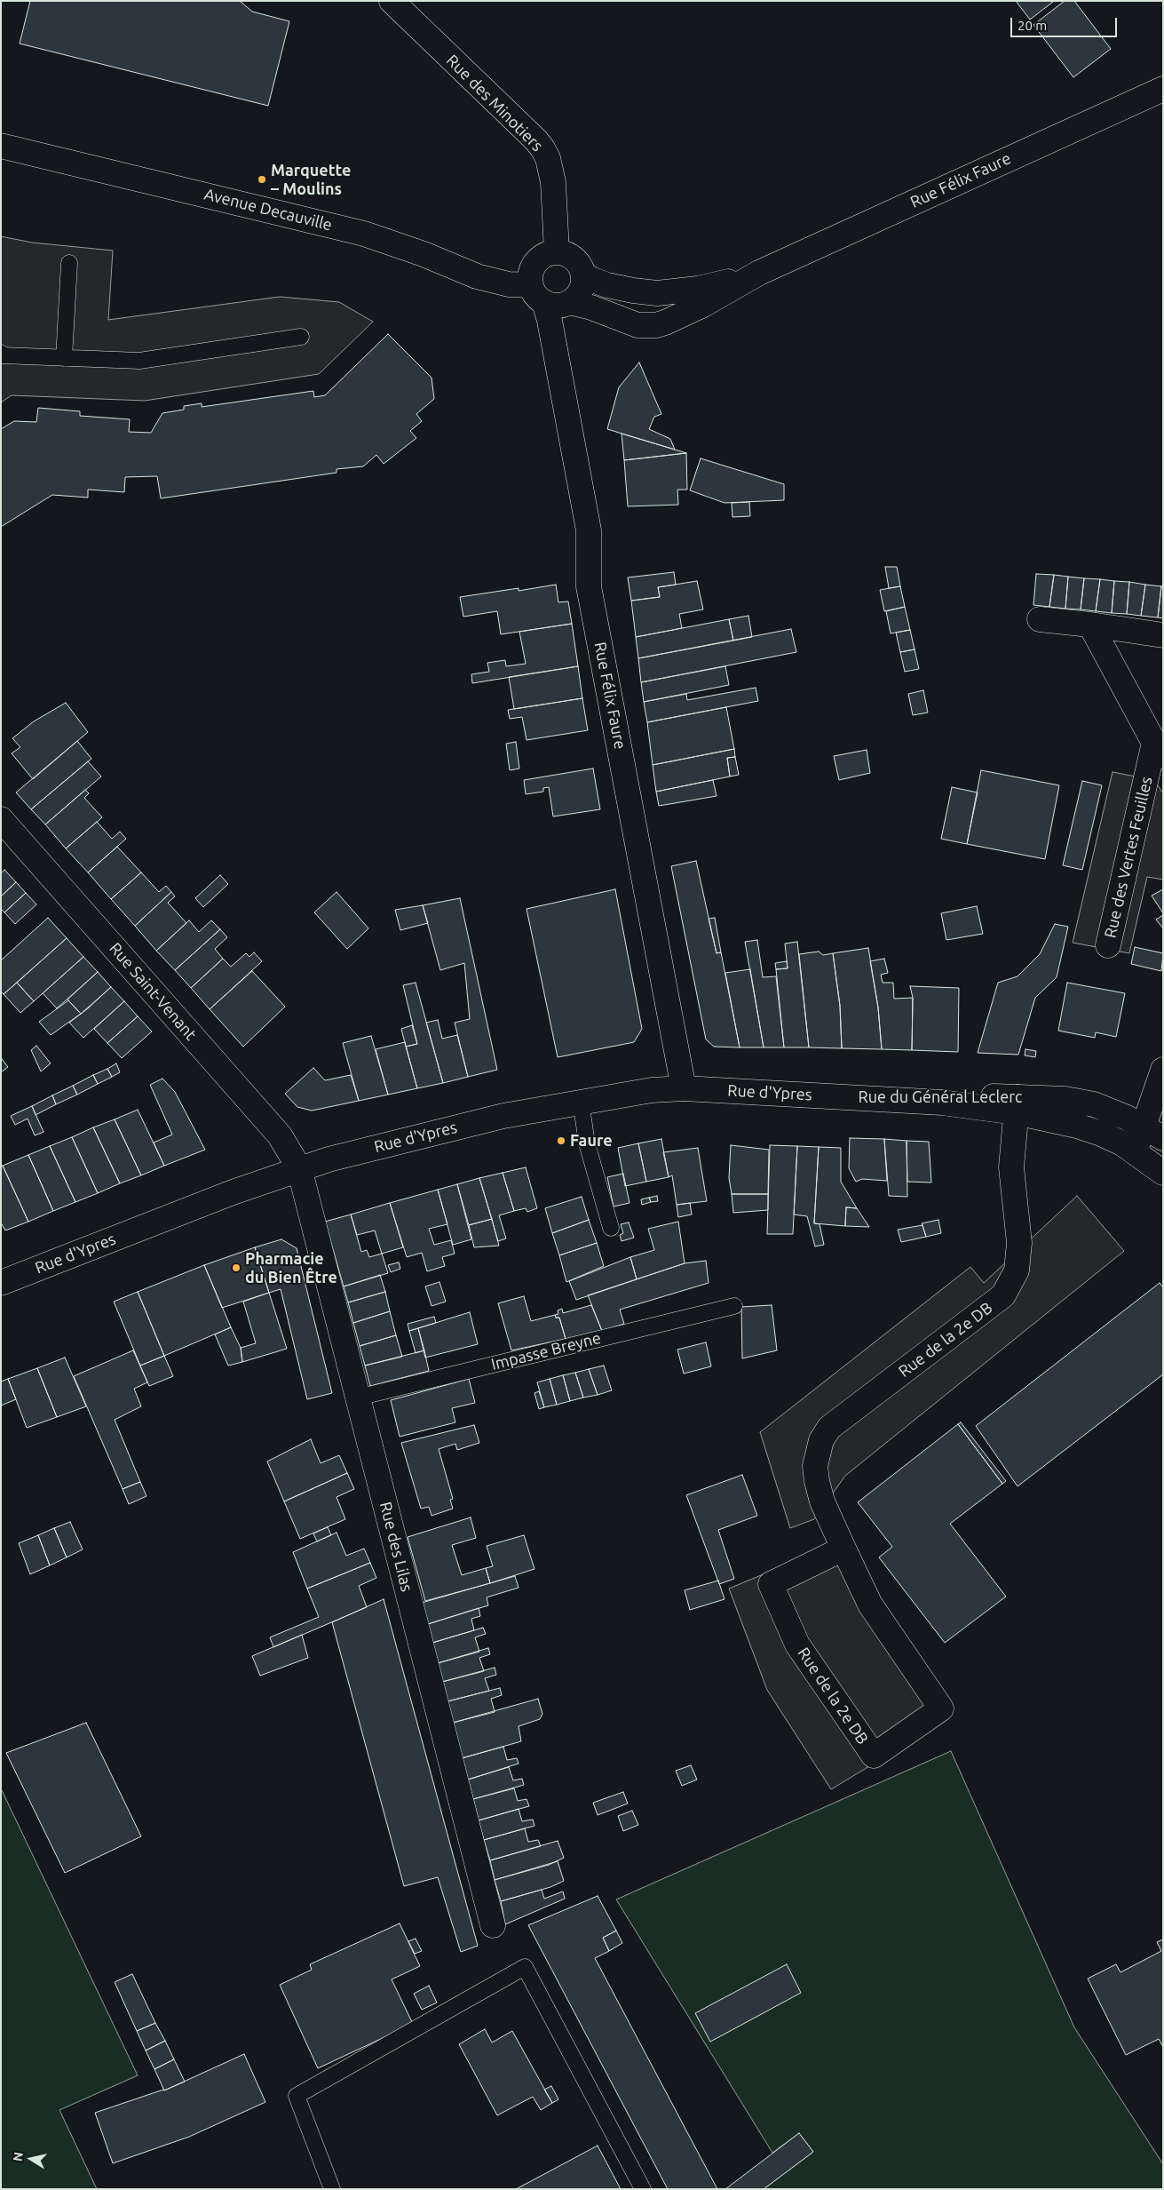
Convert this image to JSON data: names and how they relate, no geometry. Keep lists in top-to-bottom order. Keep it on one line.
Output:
{"streets":{"street":["Rue des Minotiers","Rue Félix Faure","Avenue Decauville","Rue des Vertes Feuilles","Rue Saint-Venant","Rue d'Ypres","Rue du Général Leclerc","Rue de la 2e DB","Rue des Lilas"],"lane":["Impasse Breyne"]},"crossings":[["Rue des Minotiers","Rue Félix Faure"],["Rue des Minotiers","Avenue Decauville"],["Rue Félix Faure","Avenue Decauville"],["Rue Félix Faure","Rue d'Ypres"],["Rue Saint-Venant","Rue d'Ypres"],["Rue Saint-Venant","Rue des Lilas"],["Rue d'Ypres","Rue du Général Leclerc"],["Rue d'Ypres","Rue des Lilas"],["Rue du Général Leclerc","Rue de la 2e DB"],["Impasse Breyne","Rue des Lilas"]],"places":["Marquette – Moulins","Faure","Pharmacie du Bien Être"],"scale_bar":"20 m","north":"left"}
